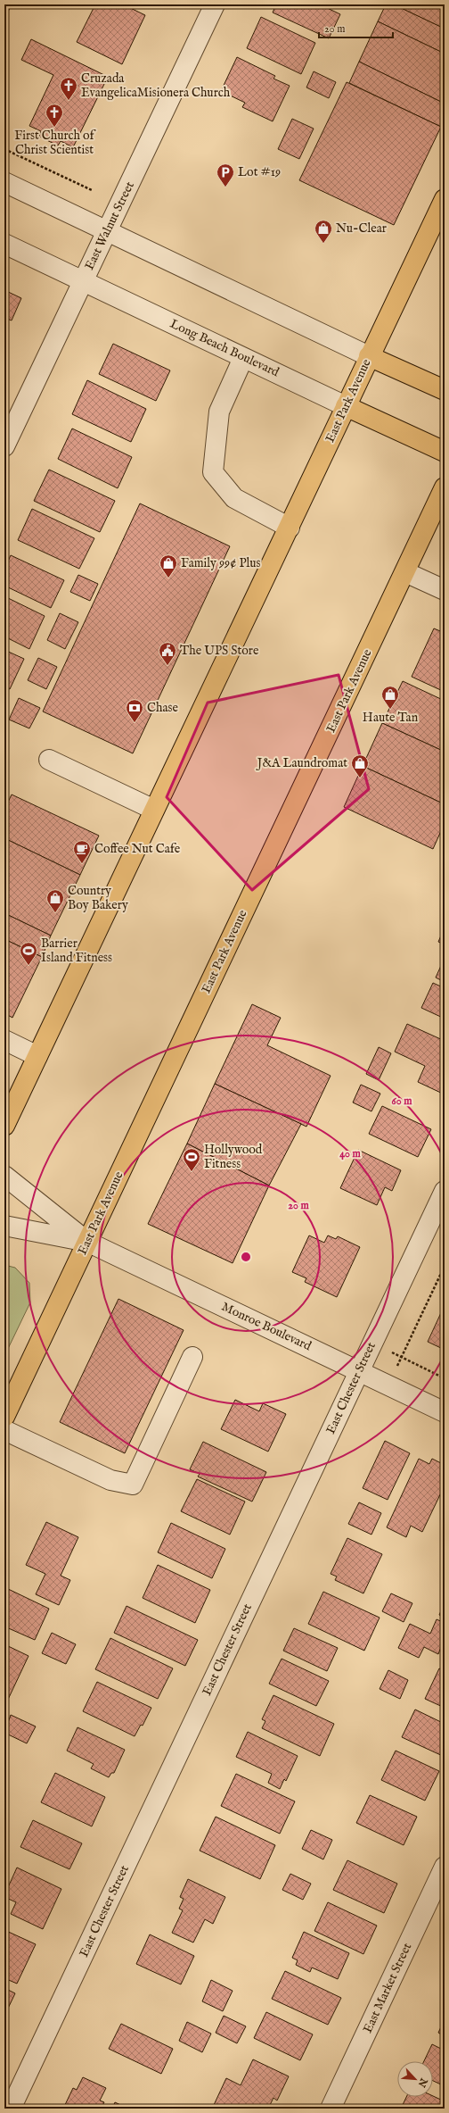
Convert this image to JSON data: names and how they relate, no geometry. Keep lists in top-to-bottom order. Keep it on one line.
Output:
{"streets":{"main road":["Long Beach Boulevard","East Park Avenue"],"street":["East Walnut Street","Monroe Boulevard","East Chester Street","East Market Street"]},"crossings":[["East Walnut Street","Long Beach Boulevard"],["Long Beach Boulevard","East Park Avenue"],["East Park Avenue","Monroe Boulevard"],["Monroe Boulevard","East Chester Street"]],"places":{"church":["Cruzada EvangelicaMisionera Church","First Church of Christ Scientist"],"parking":["Lot #19"],"shop":["Nu-Clear","Family 99¢ Plus","Haute Tan","J&A Laundromat","Country Boy Bakery"],"public building":["The UPS Store"],"bank":["Chase"],"cafe":["Coffee Nut Cafe"],"sports":["Barrier Island Fitness","Hollywood Fitness"]},"scale_bar":"20 m","north":"bottom right","rings":["60 m","40 m","20 m"]}
